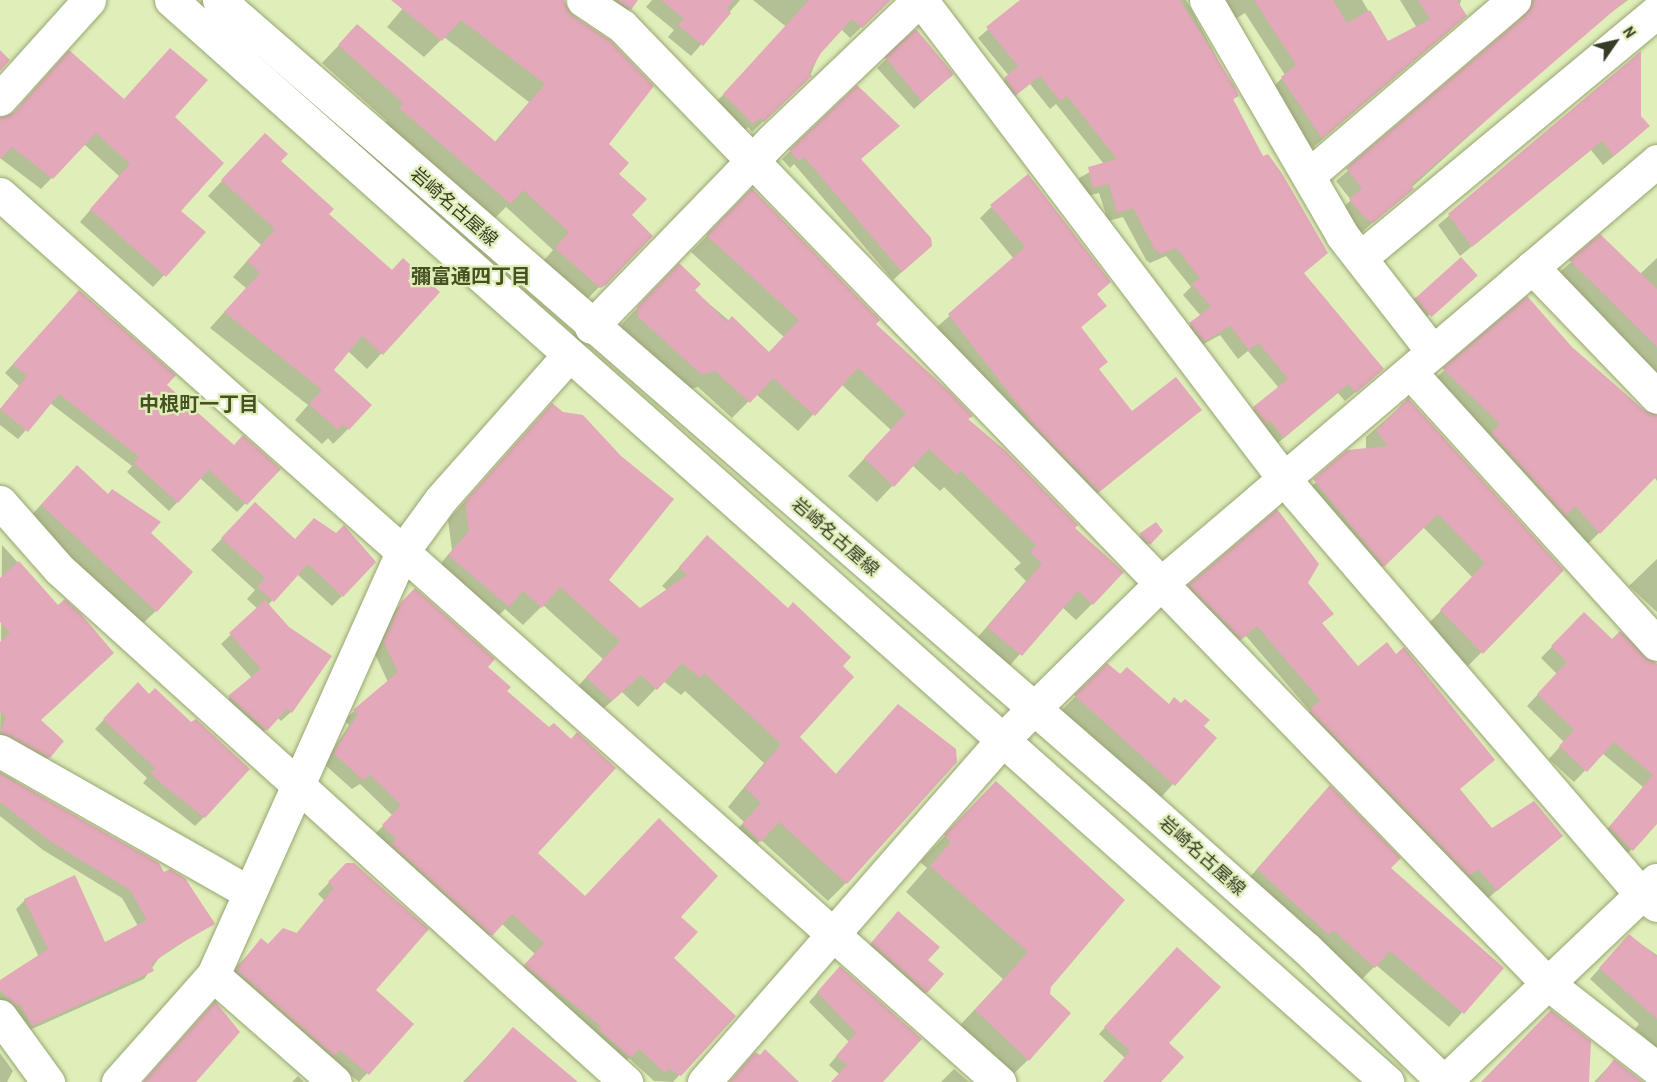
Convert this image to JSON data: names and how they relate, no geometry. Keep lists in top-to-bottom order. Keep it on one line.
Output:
{"streets":{"street":["岩崎名古屋線"]},"districts":["彌富通四丁目","中根町一丁目"],"north":"top right"}
